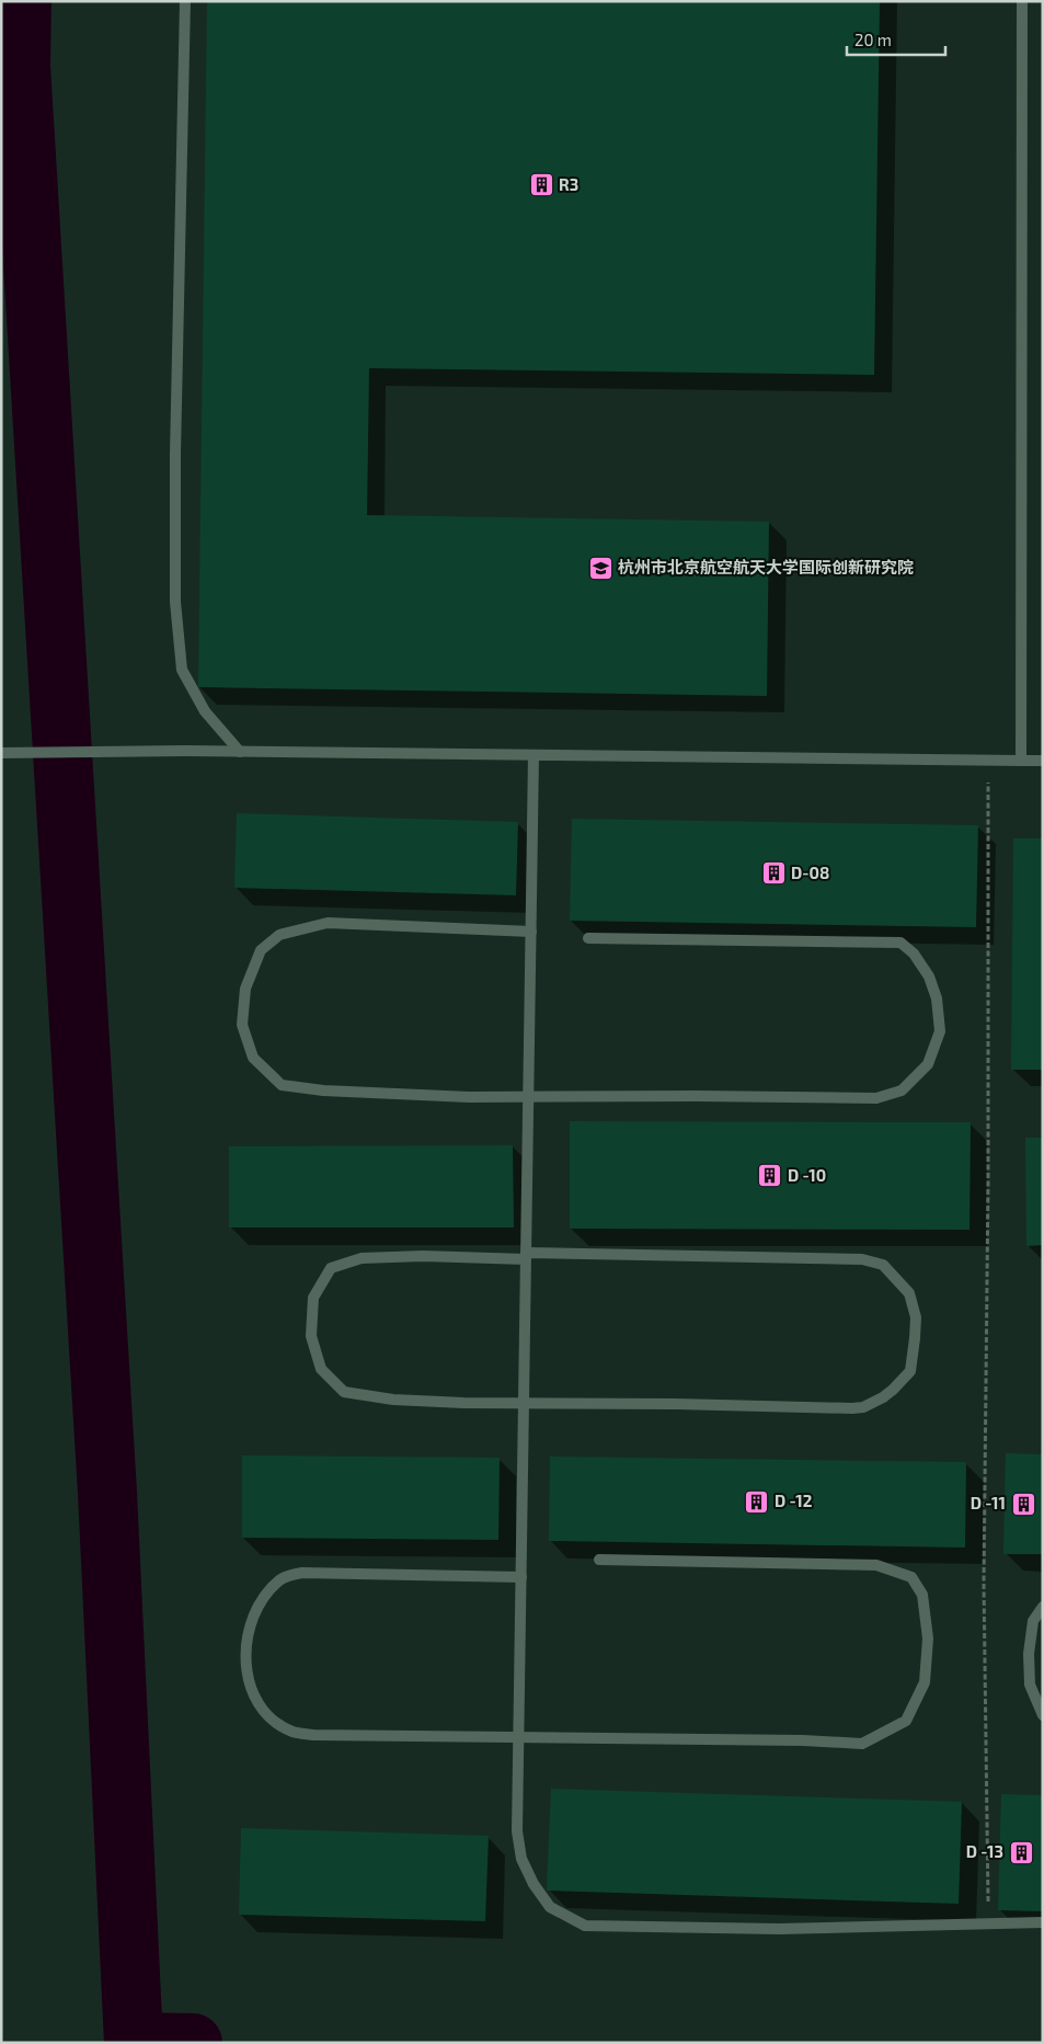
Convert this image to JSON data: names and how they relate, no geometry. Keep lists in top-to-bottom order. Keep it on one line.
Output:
{"places":{"building":["R3","D-08","D -10","D -12","D -11","D -13"],"school or university":["杭州市北京航空航天大学国际创新研究院"]},"scale_bar":"20 m"}
